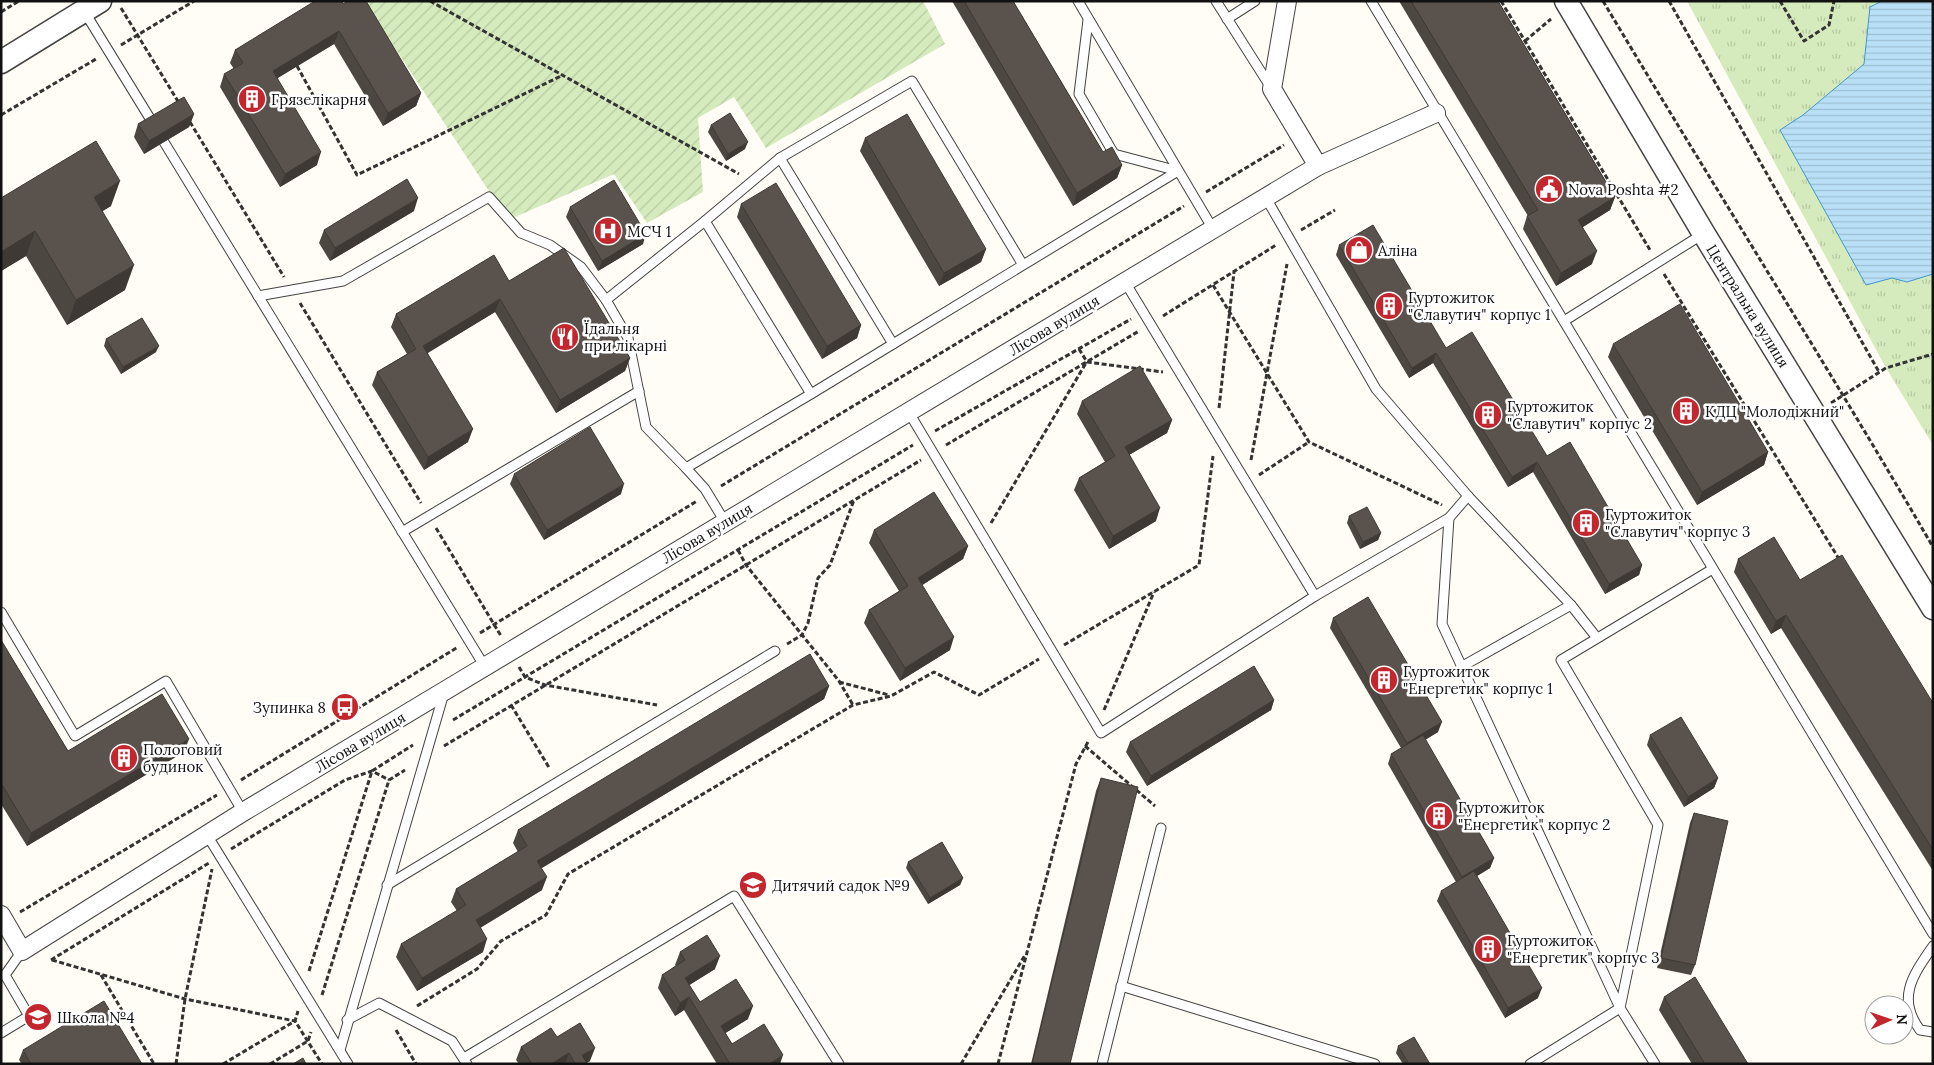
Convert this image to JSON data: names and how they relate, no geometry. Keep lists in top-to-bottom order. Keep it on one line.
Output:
{"streets":{"street":["Центральна вулиця","Лісова вулиця"]},"places":{"building":["Грязелікарня","Гуртожиток \"Славутич\" корпус 1","КДЦ \"Молодіжний\"","Гуртожиток \"Славутич\" корпус 2","Гуртожиток \"Славутич\" корпус 3","Гуртожиток \"Енергетик\" корпус 1","Пологовий будинок","Гуртожиток \"Енергетик\" корпус 2","Гуртожиток \"Енергетик\" корпус 3"],"public building":["Nova Poshta #2"],"hospital":["МСЧ 1"],"shop":["Аліна"],"restaurant":["Їдальня при лікарні"],"bus stop":["Зупинка 8"],"school or university":["Дитячий садок №9","Школа №4"]},"north":"right"}
